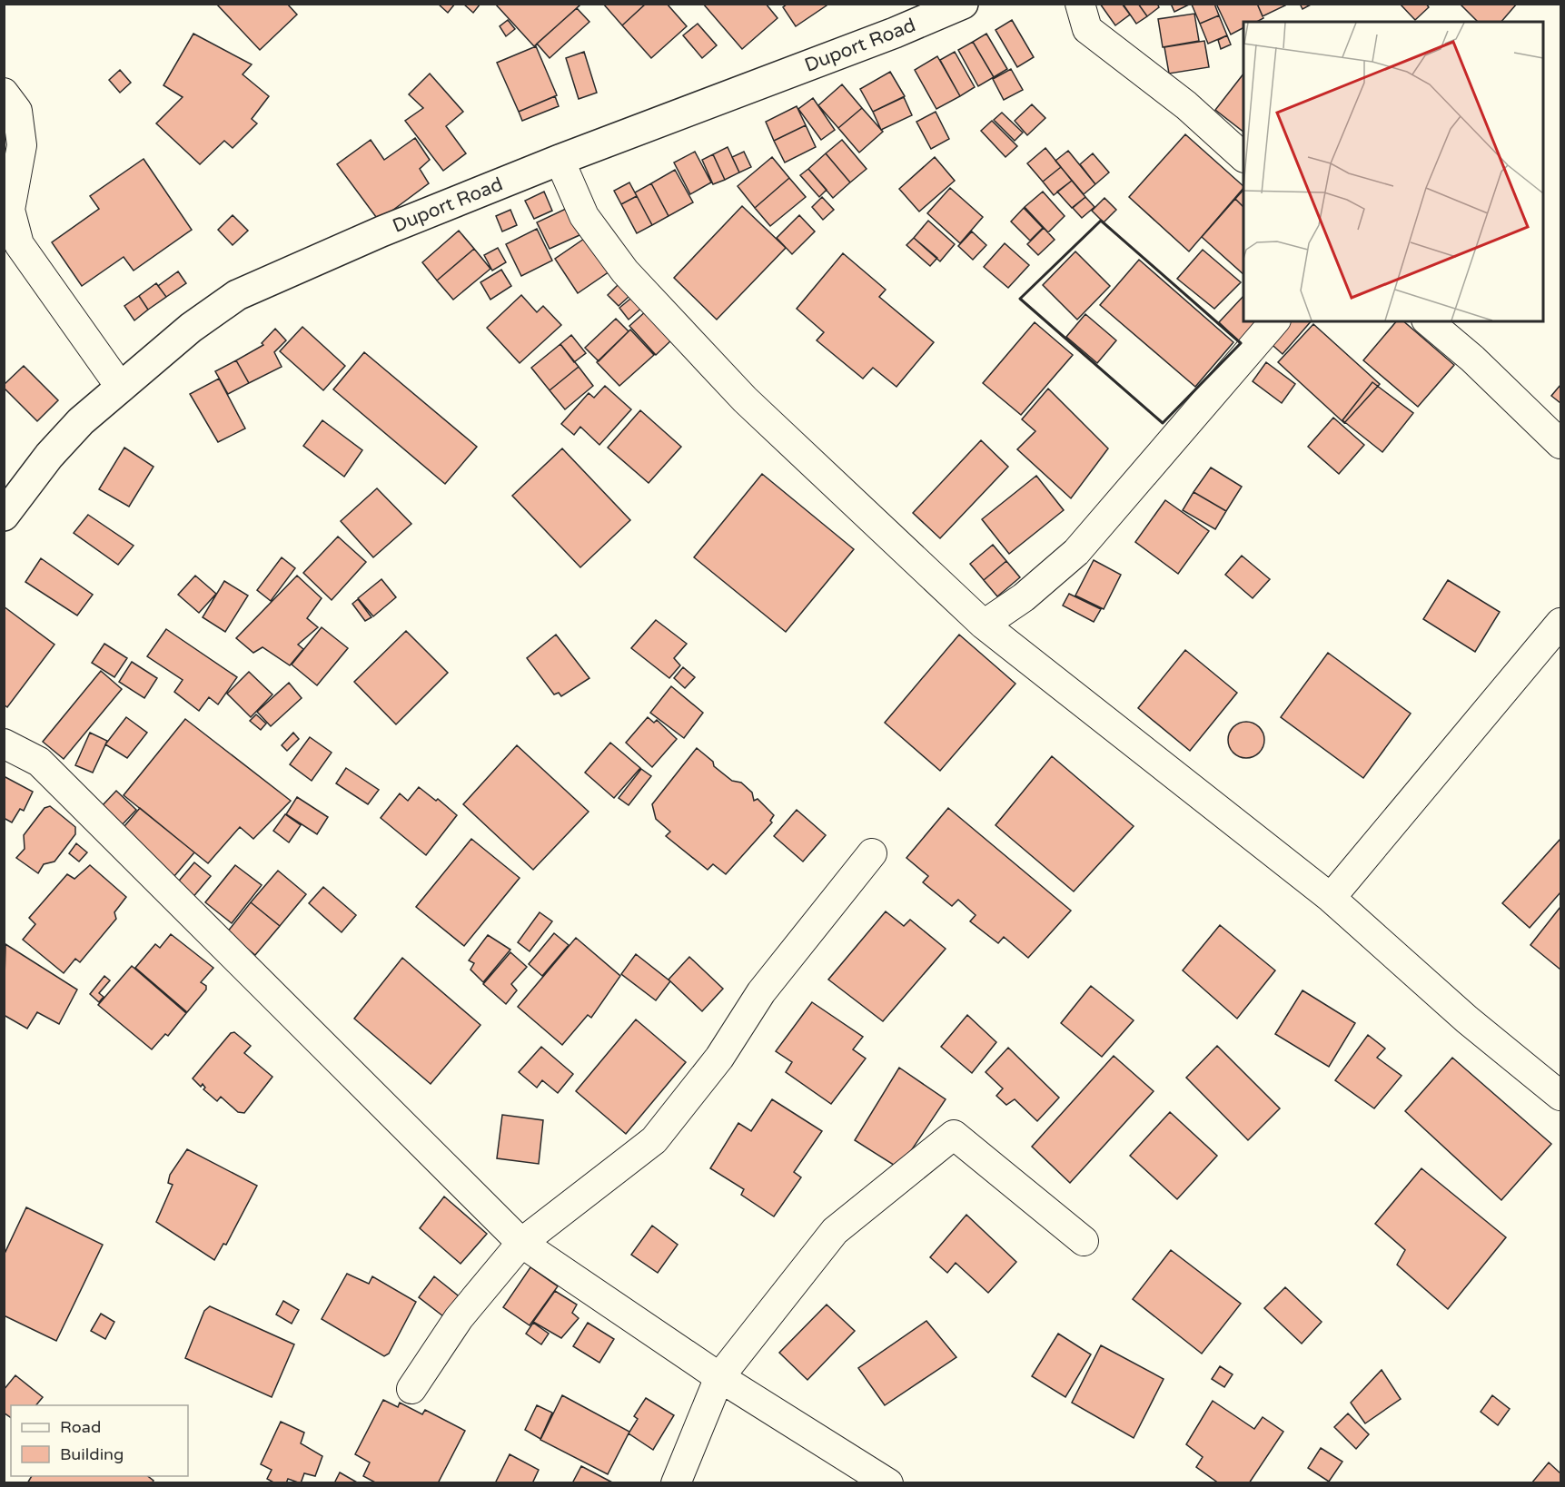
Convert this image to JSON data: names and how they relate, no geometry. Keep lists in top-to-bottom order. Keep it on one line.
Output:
{"streets":{"street":["Duport Road"]},"legend":["Road","Building"]}
